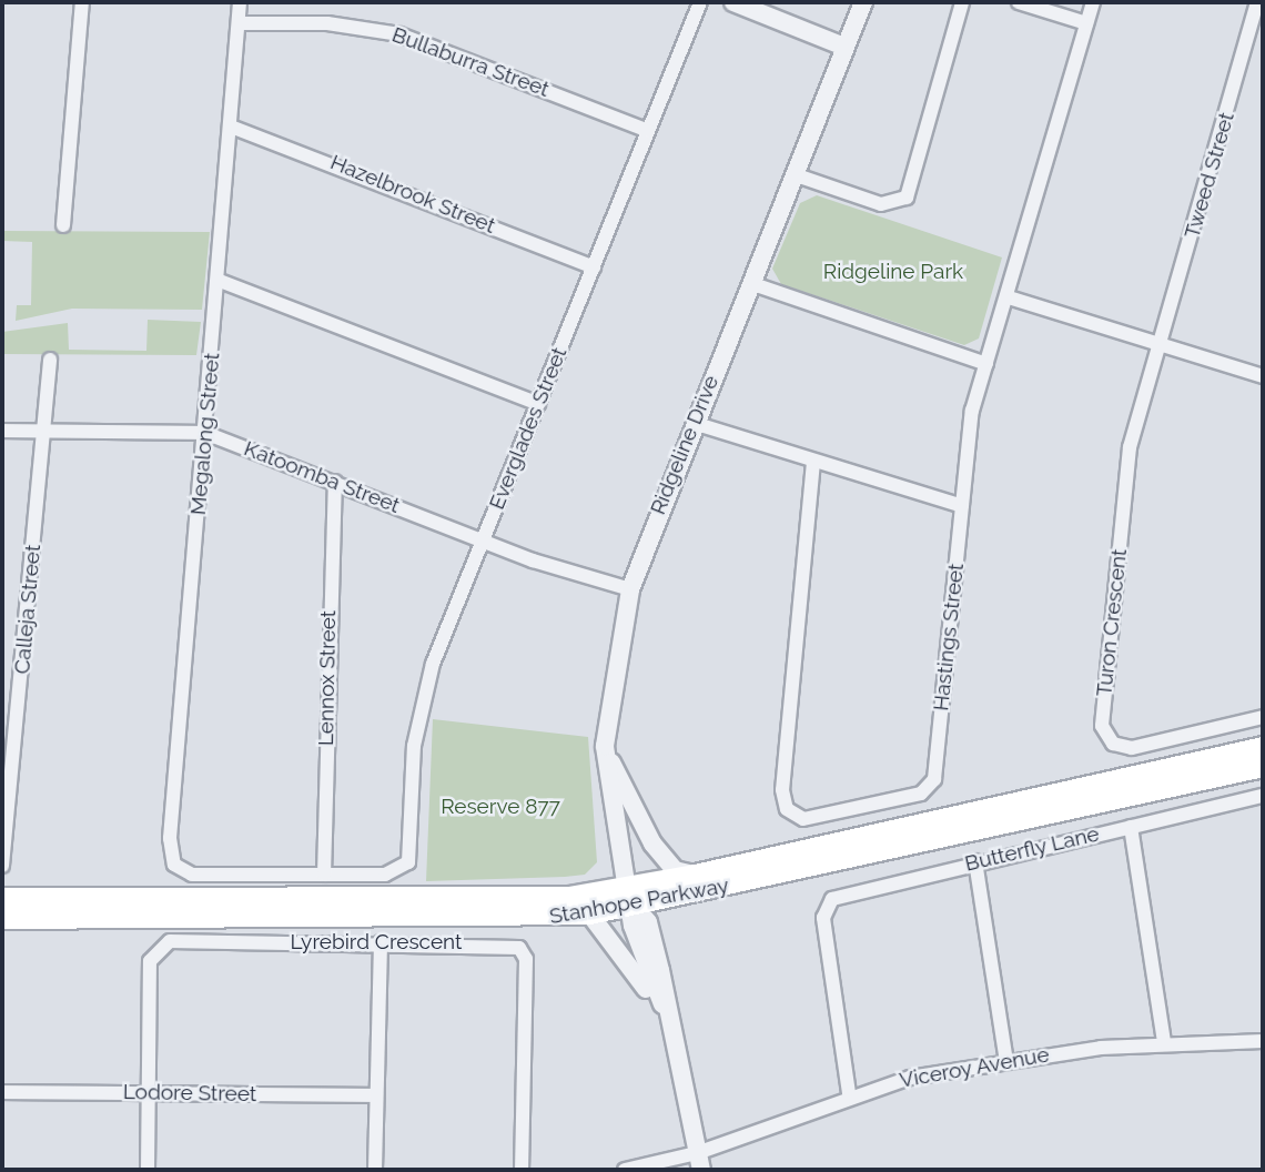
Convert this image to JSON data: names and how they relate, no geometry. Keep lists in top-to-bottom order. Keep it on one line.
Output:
{"streets":{"main road":["Stanhope Parkway"],"street":["Bullaburra Street","Tweed Street","Hazelbrook Street","Everglades Street","Megalong Street","Ridgeline Drive","Katoomba Street","Calleja Street","Turon Crescent","Hastings Street","Lennox Street","Butterfly Lane","Lyrebird Crescent","Viceroy Avenue","Lodore Street"]},"crossings":[["Bullaburra Street","Everglades Street"],["Bullaburra Street","Megalong Street"],["Tweed Street","Turon Crescent"],["Hazelbrook Street","Everglades Street"],["Hazelbrook Street","Megalong Street"],["Everglades Street","Megalong Street"],["Everglades Street","Katoomba Street"],["Everglades Street","Lennox Street"],["Megalong Street","Katoomba Street"],["Megalong Street","Lennox Street"],["Ridgeline Drive","Katoomba Street"],["Ridgeline Drive","Stanhope Parkway"],["Katoomba Street","Calleja Street"],["Katoomba Street","Lennox Street"],["Butterfly Lane","Viceroy Avenue"],["Lyrebird Crescent","Lodore Street"]],"parks":["Ridgeline Park","Reserve 877"]}
